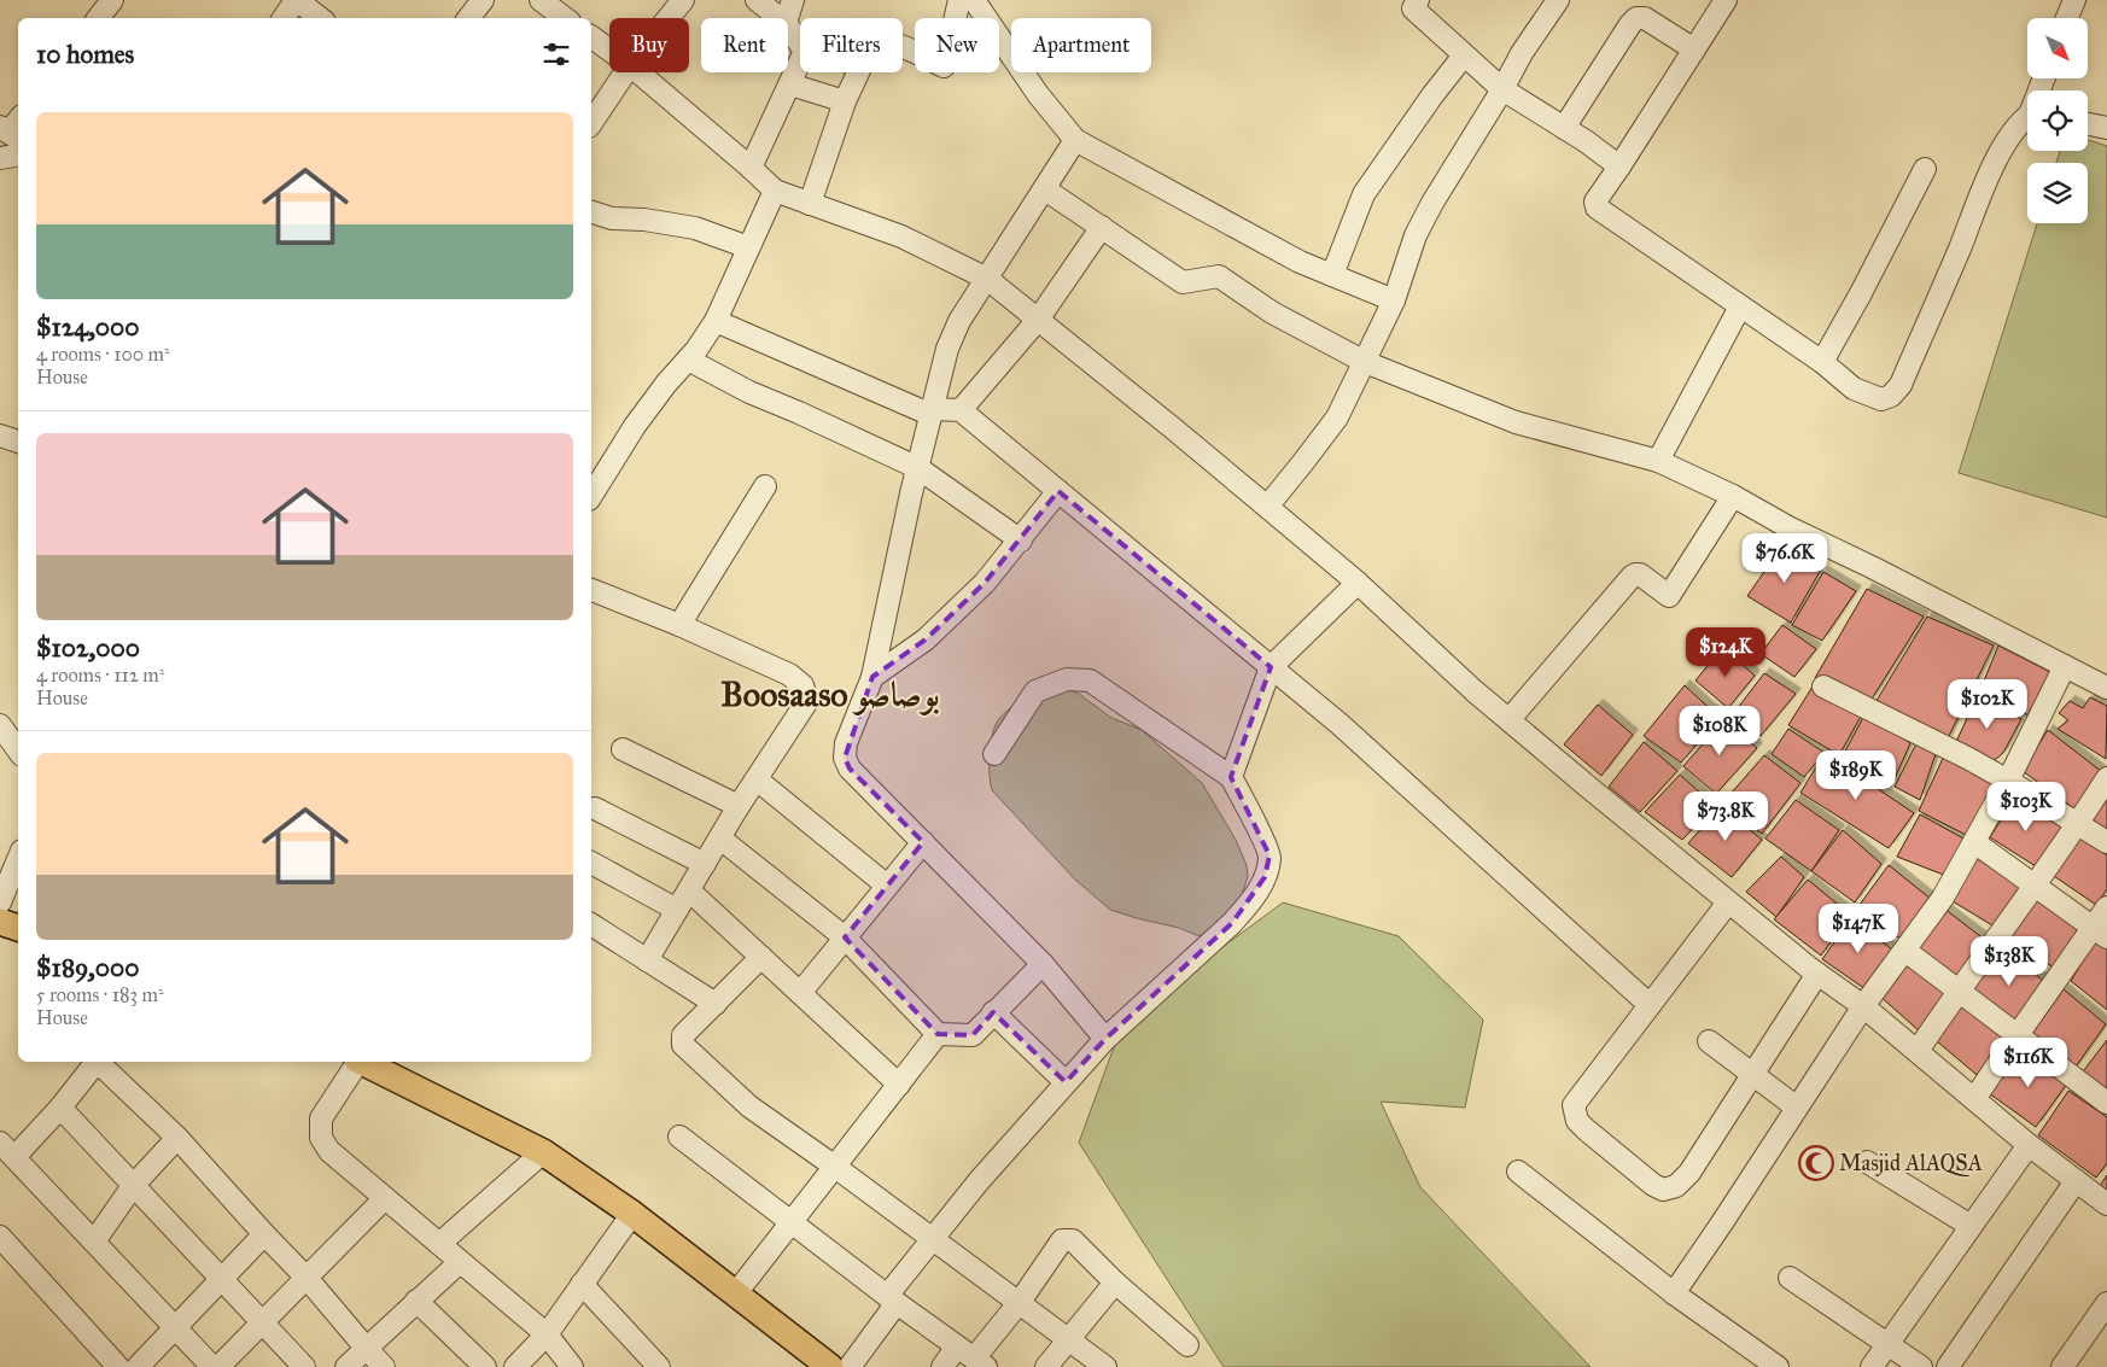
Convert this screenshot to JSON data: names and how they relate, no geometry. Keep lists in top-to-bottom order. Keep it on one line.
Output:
{"districts":["Boosaaso بوصاصو"],"places":{"mosque":["Masjid AlAQSA"]},"north":"bottom right","page":{"chip":["Buy","Rent","Filters","New","Apartment"],"heading":"10 homes","list":[{"name":"$124,000","note":"4 rooms · 100 m² · House"},{"name":"$102,000","note":"4 rooms · 112 m² · House"},{"name":"$189,000","note":"5 rooms · 183 m² · House"}],"price":["$76.6K","$124K","$102K","$108K","$189K","$103K","$73.8K","$147K","$138K","$116K"]}}
